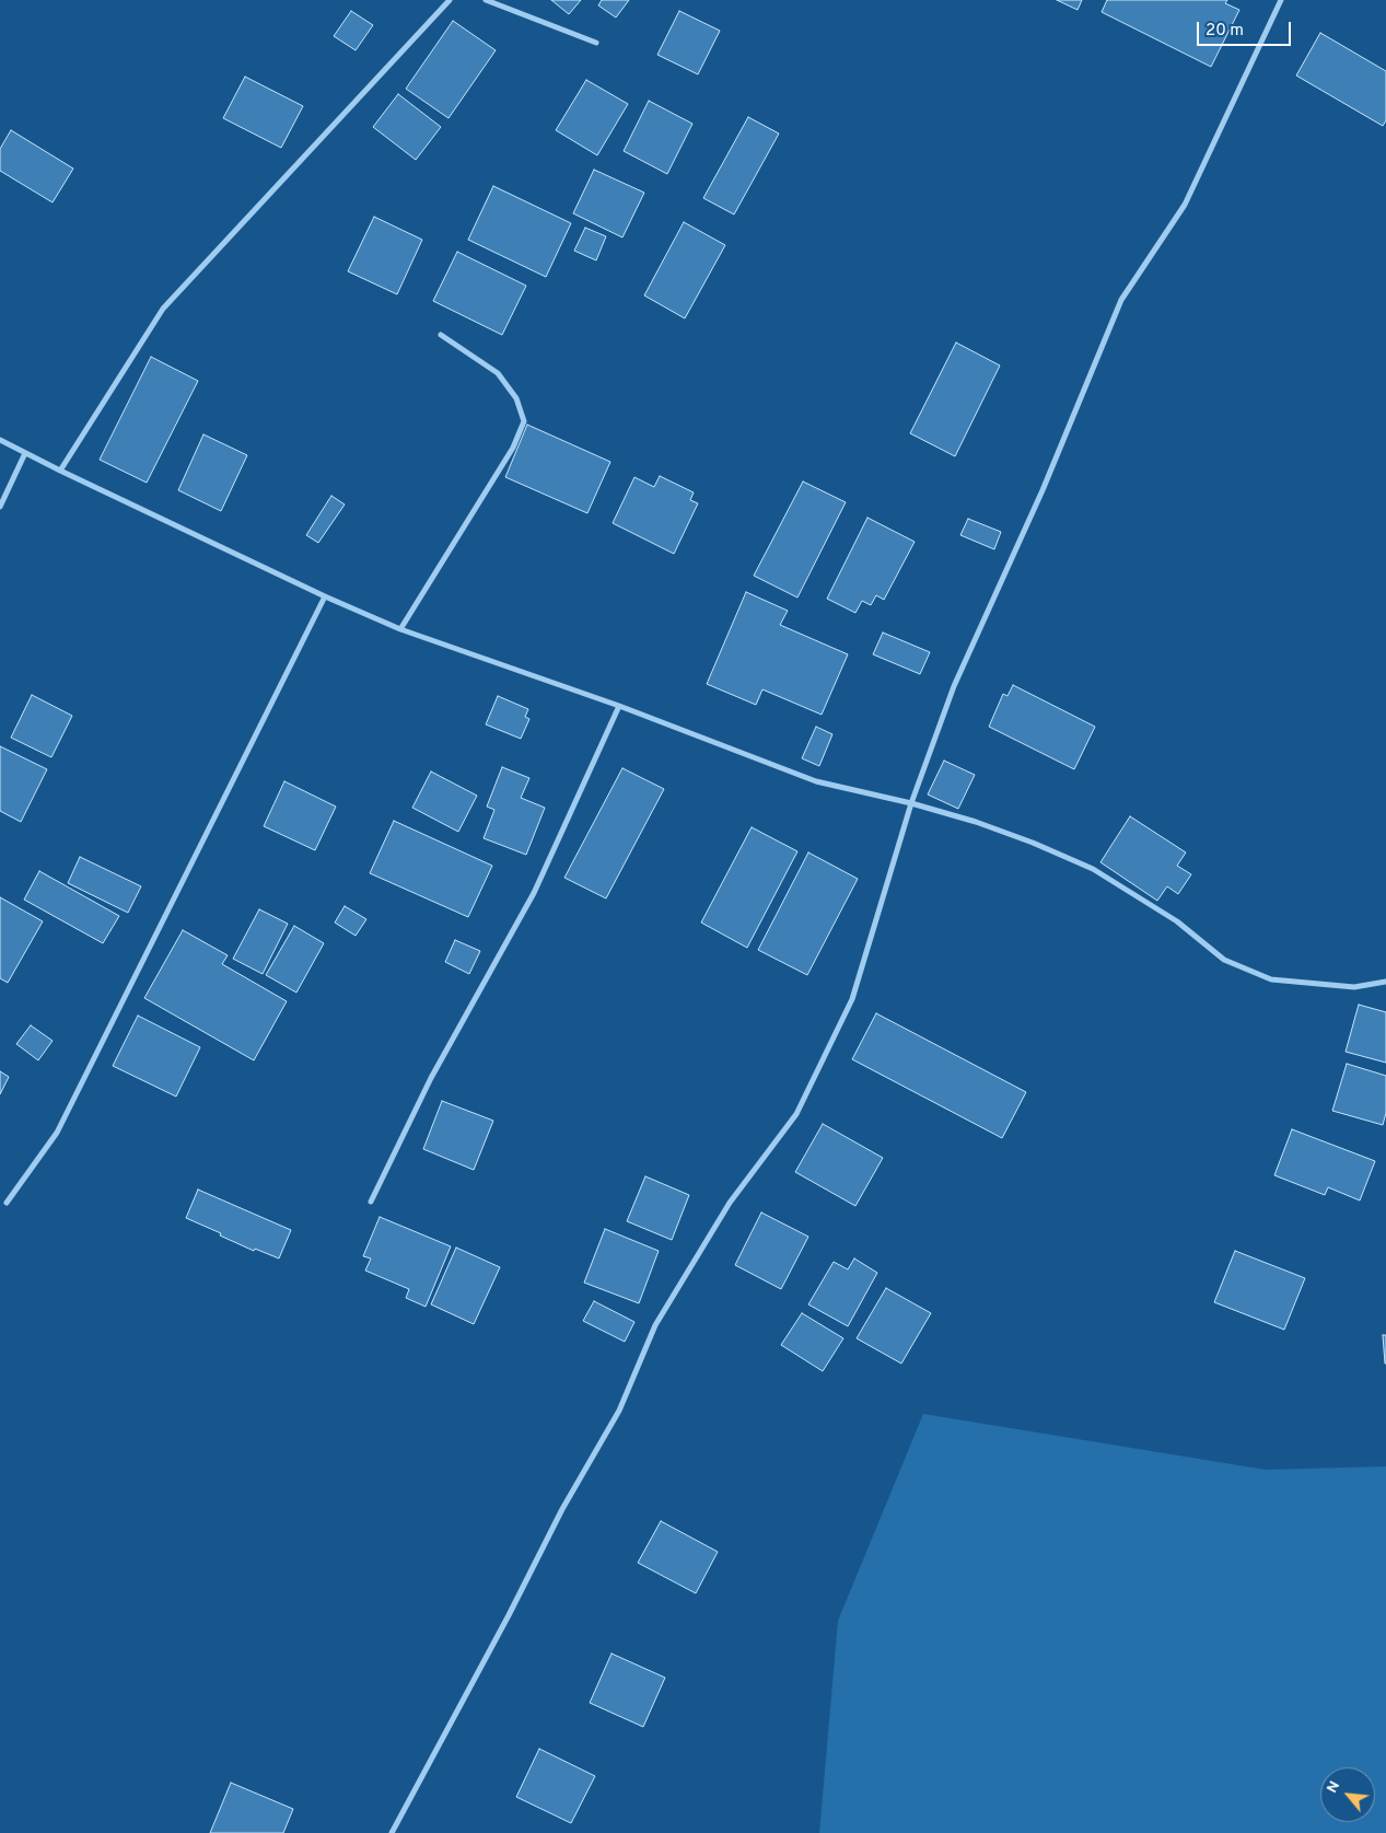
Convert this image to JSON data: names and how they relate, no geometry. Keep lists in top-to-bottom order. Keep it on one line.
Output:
{"scale_bar":"20 m","north":"top left"}
